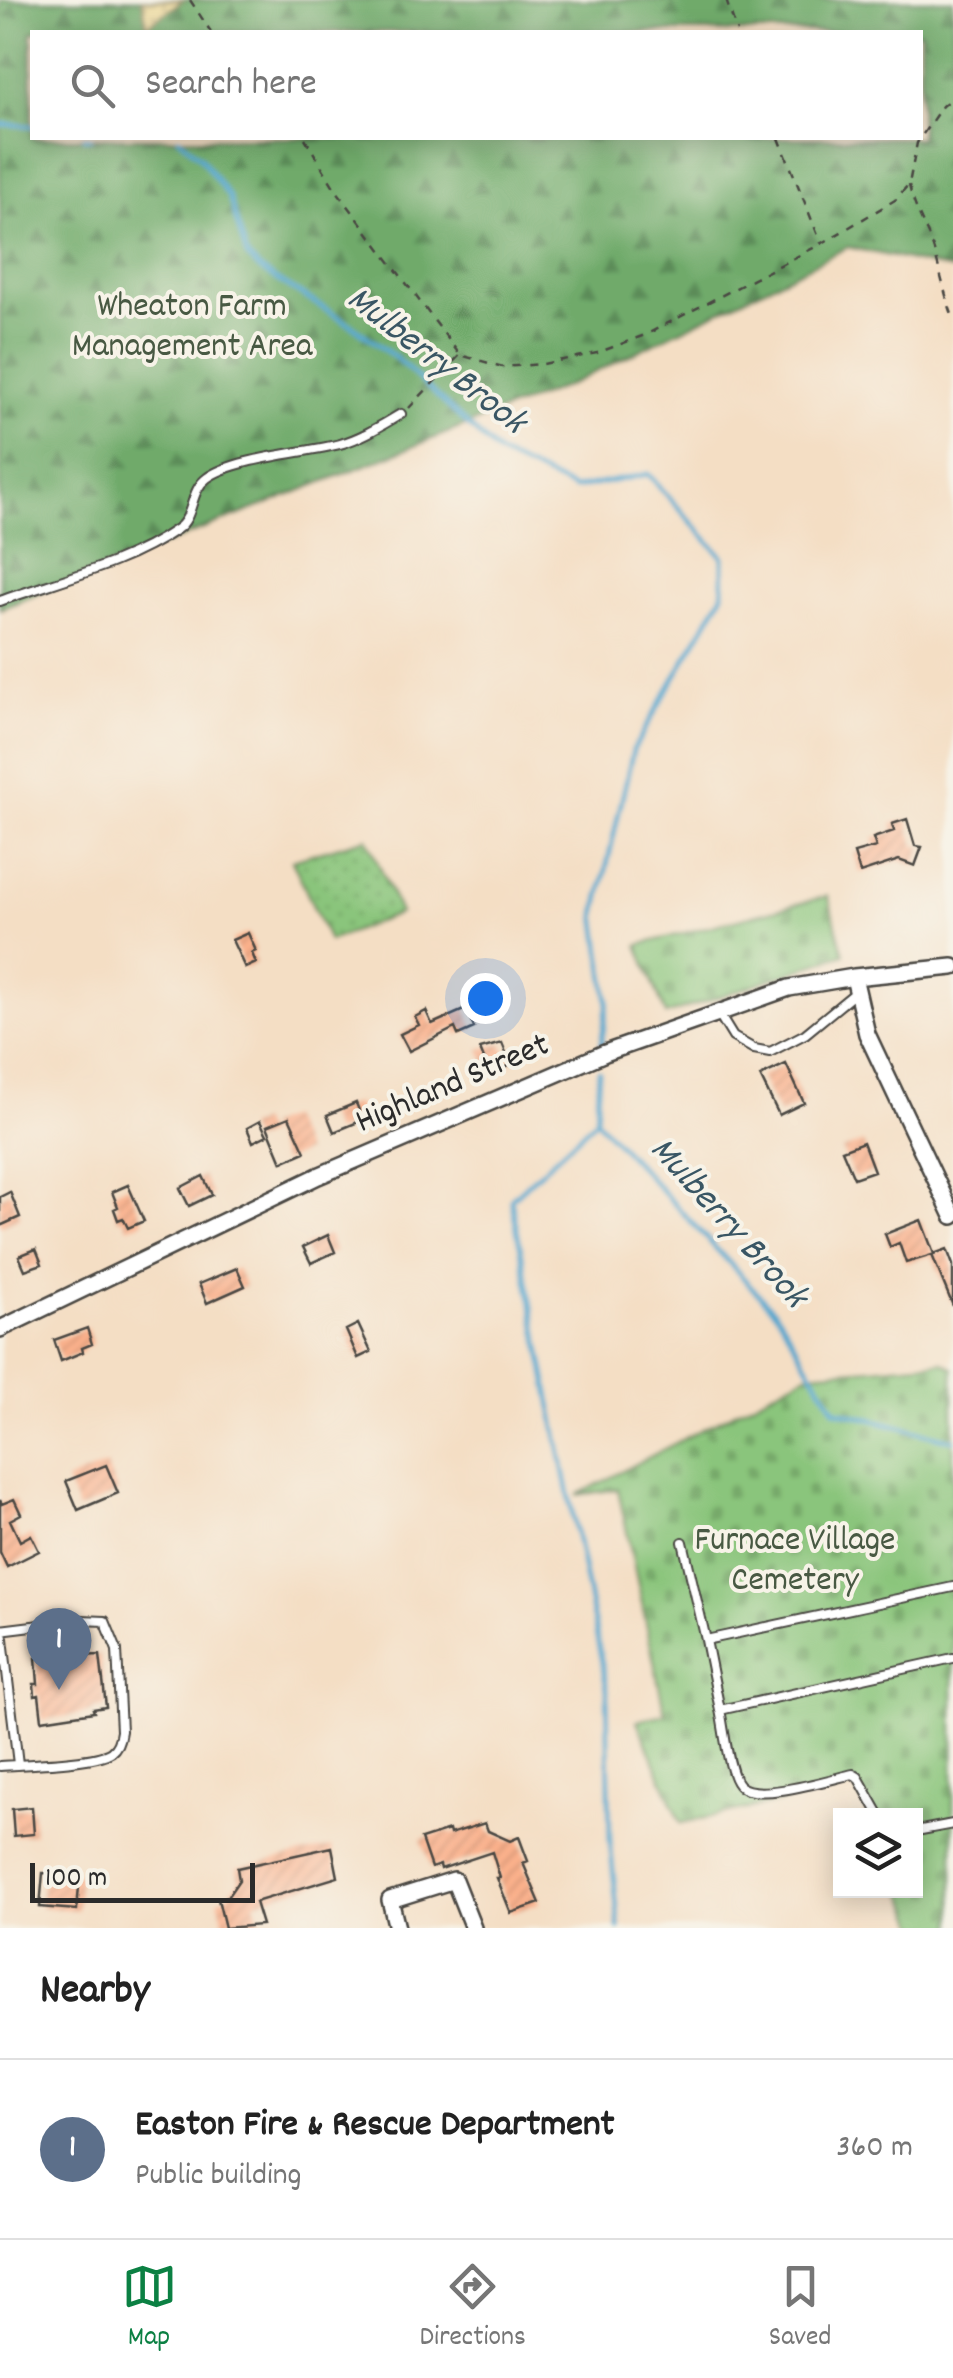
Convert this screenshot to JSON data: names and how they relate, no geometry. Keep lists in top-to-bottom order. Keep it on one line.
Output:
{"streets":{"street":["Highland Street"]},"water":["Mulberry Brook"],"parks":["Wheaton Farm Management Area","Furnace Village Cemetery"],"scale_bar":"100 m","page":{"search":"Search here","pins":"1","scale":"100 m","heading":"Nearby","list":[{"mark":"1","name":"Easton Fire & Rescue Department","note":"Public building","value":"360 m"}],"nav":["Map","Directions","Saved"]}}
